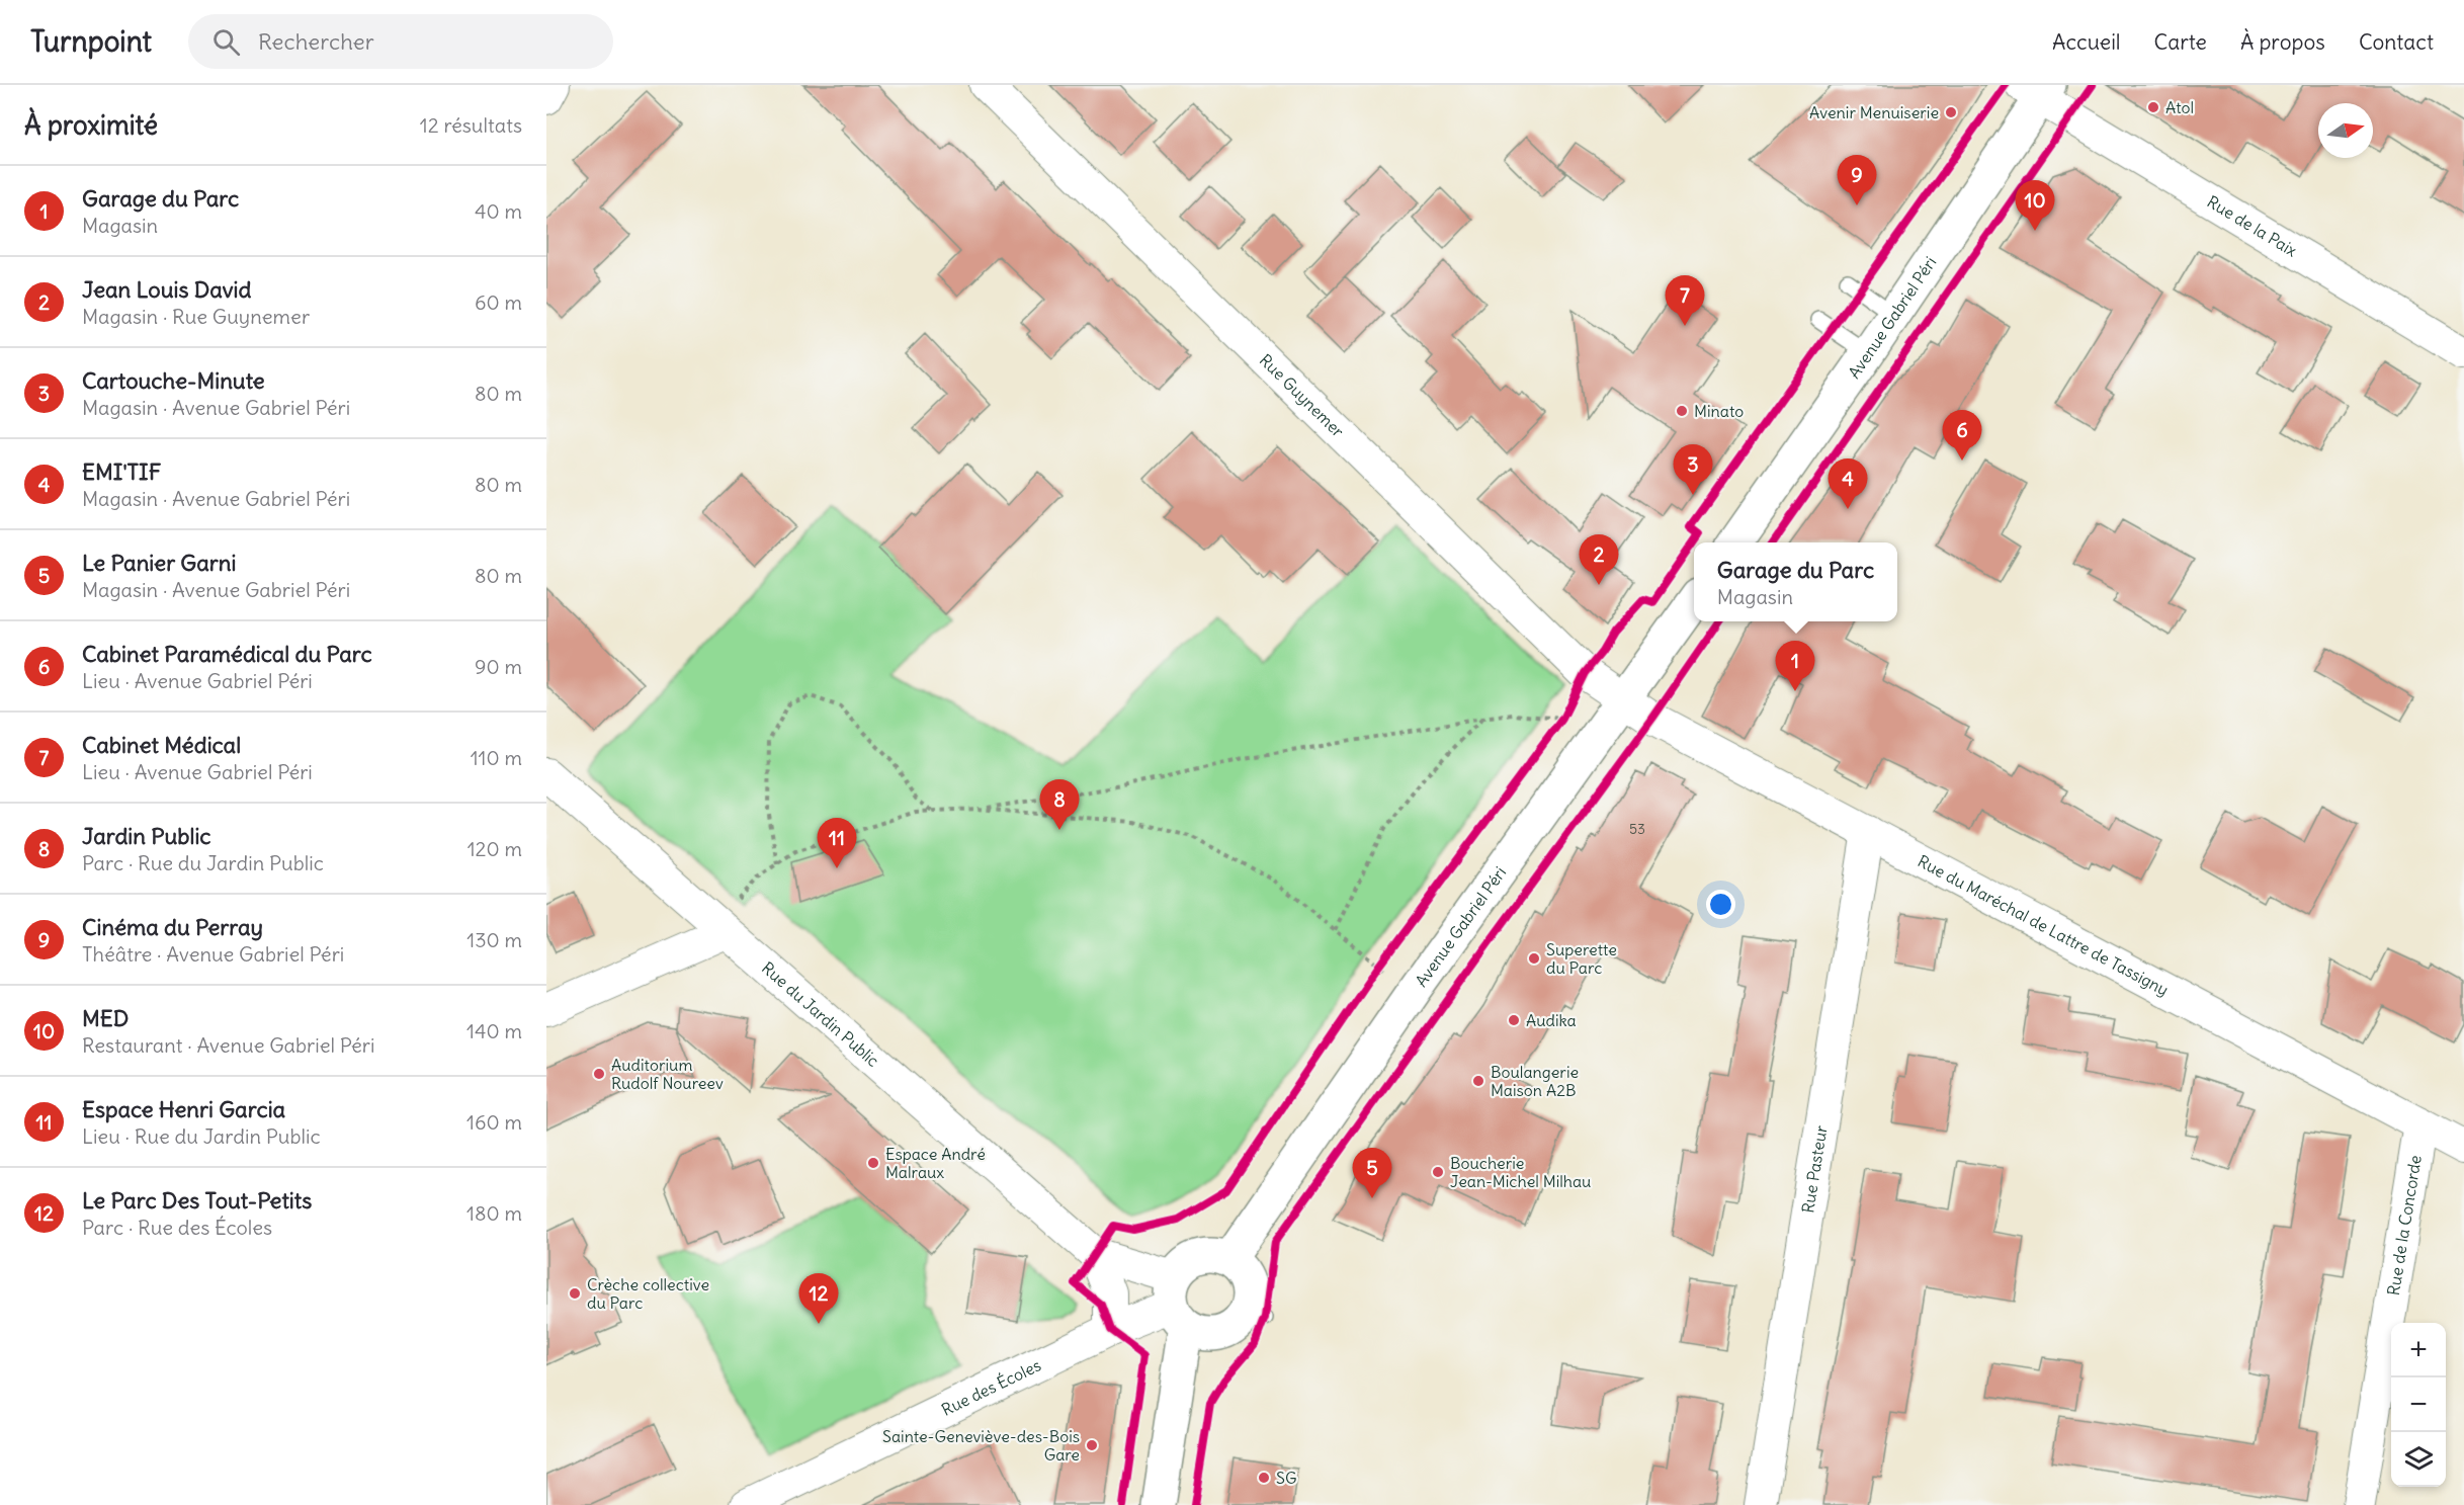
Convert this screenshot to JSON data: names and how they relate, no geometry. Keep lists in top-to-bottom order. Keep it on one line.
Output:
{"streets":{"street":["Rue de la Paix","Avenue Gabriel Péri","Rue Guynemer","Rue du Maréchal de Lattre de Tassigny","Rue du Jardin Public","Rue Pasteur","Rue de la Concorde","Rue des Écoles"]},"crossings":[["Rue de la Paix","Avenue Gabriel Péri"],["Avenue Gabriel Péri","Rue Guynemer"],["Avenue Gabriel Péri","Rue du Maréchal de Lattre de Tassigny"],["Avenue Gabriel Péri","Rue du Jardin Public"],["Avenue Gabriel Péri","Rue des Écoles"],["Rue Guynemer","Rue du Maréchal de Lattre de Tassigny"],["Rue du Maréchal de Lattre de Tassigny","Rue Pasteur"],["Rue du Maréchal de Lattre de Tassigny","Rue de la Concorde"],["Rue du Jardin Public","Rue des Écoles"]],"places":["Atol","Avenir Menuiserie","Minato","Superette du Parc","Audika","Auditorium Rudolf Noureev","Boulangerie Maison A2B","Espace André Malraux","Boucherie Jean-Michel Milhau","Crèche collective du Parc","Sainte-Geneviève-des-Bois Gare","SG"],"house_numbers":["53"],"north":"right","page":{"header":"Turnpoint","search":"Rechercher","nav":["Accueil","Carte","À propos","Contact"],"heading":["À proximité","12 résultats"],"pins":["9","10","7","6","3","4","2","1","8","11","5","12"],"list":[{"mark":"1","name":"Garage du Parc","note":"Magasin","value":"40 m"},{"mark":"2","name":"Jean Louis David","note":"Magasin · Rue Guynemer","value":"60 m"},{"mark":"3","name":"Cartouche-Minute","note":"Magasin · Avenue Gabriel Péri","value":"80 m"},{"mark":"4","name":"EMI'TIF","note":"Magasin · Avenue Gabriel Péri","value":"80 m"},{"mark":"5","name":"Le Panier Garni","note":"Magasin · Avenue Gabriel Péri","value":"80 m"},{"mark":"6","name":"Cabinet Paramédical du Parc","note":"Lieu · Avenue Gabriel Péri","value":"90 m"},{"mark":"7","name":"Cabinet Médical","note":"Lieu · Avenue Gabriel Péri","value":"110 m"},{"mark":"8","name":"Jardin Public","note":"Parc · Rue du Jardin Public","value":"120 m"},{"mark":"9","name":"Cinéma du Perray","note":"Théâtre · Avenue Gabriel Péri","value":"130 m"},{"mark":"10","name":"MED","note":"Restaurant · Avenue Gabriel Péri","value":"140 m"},{"mark":"11","name":"Espace Henri Garcia","note":"Lieu · Rue du Jardin Public","value":"160 m"},{"mark":"12","name":"Le Parc Des Tout-Petits","note":"Parc · Rue des Écoles","value":"180 m"}],"popup":["Garage du Parc","Magasin"],"map_buttons":["+","−"]}}
